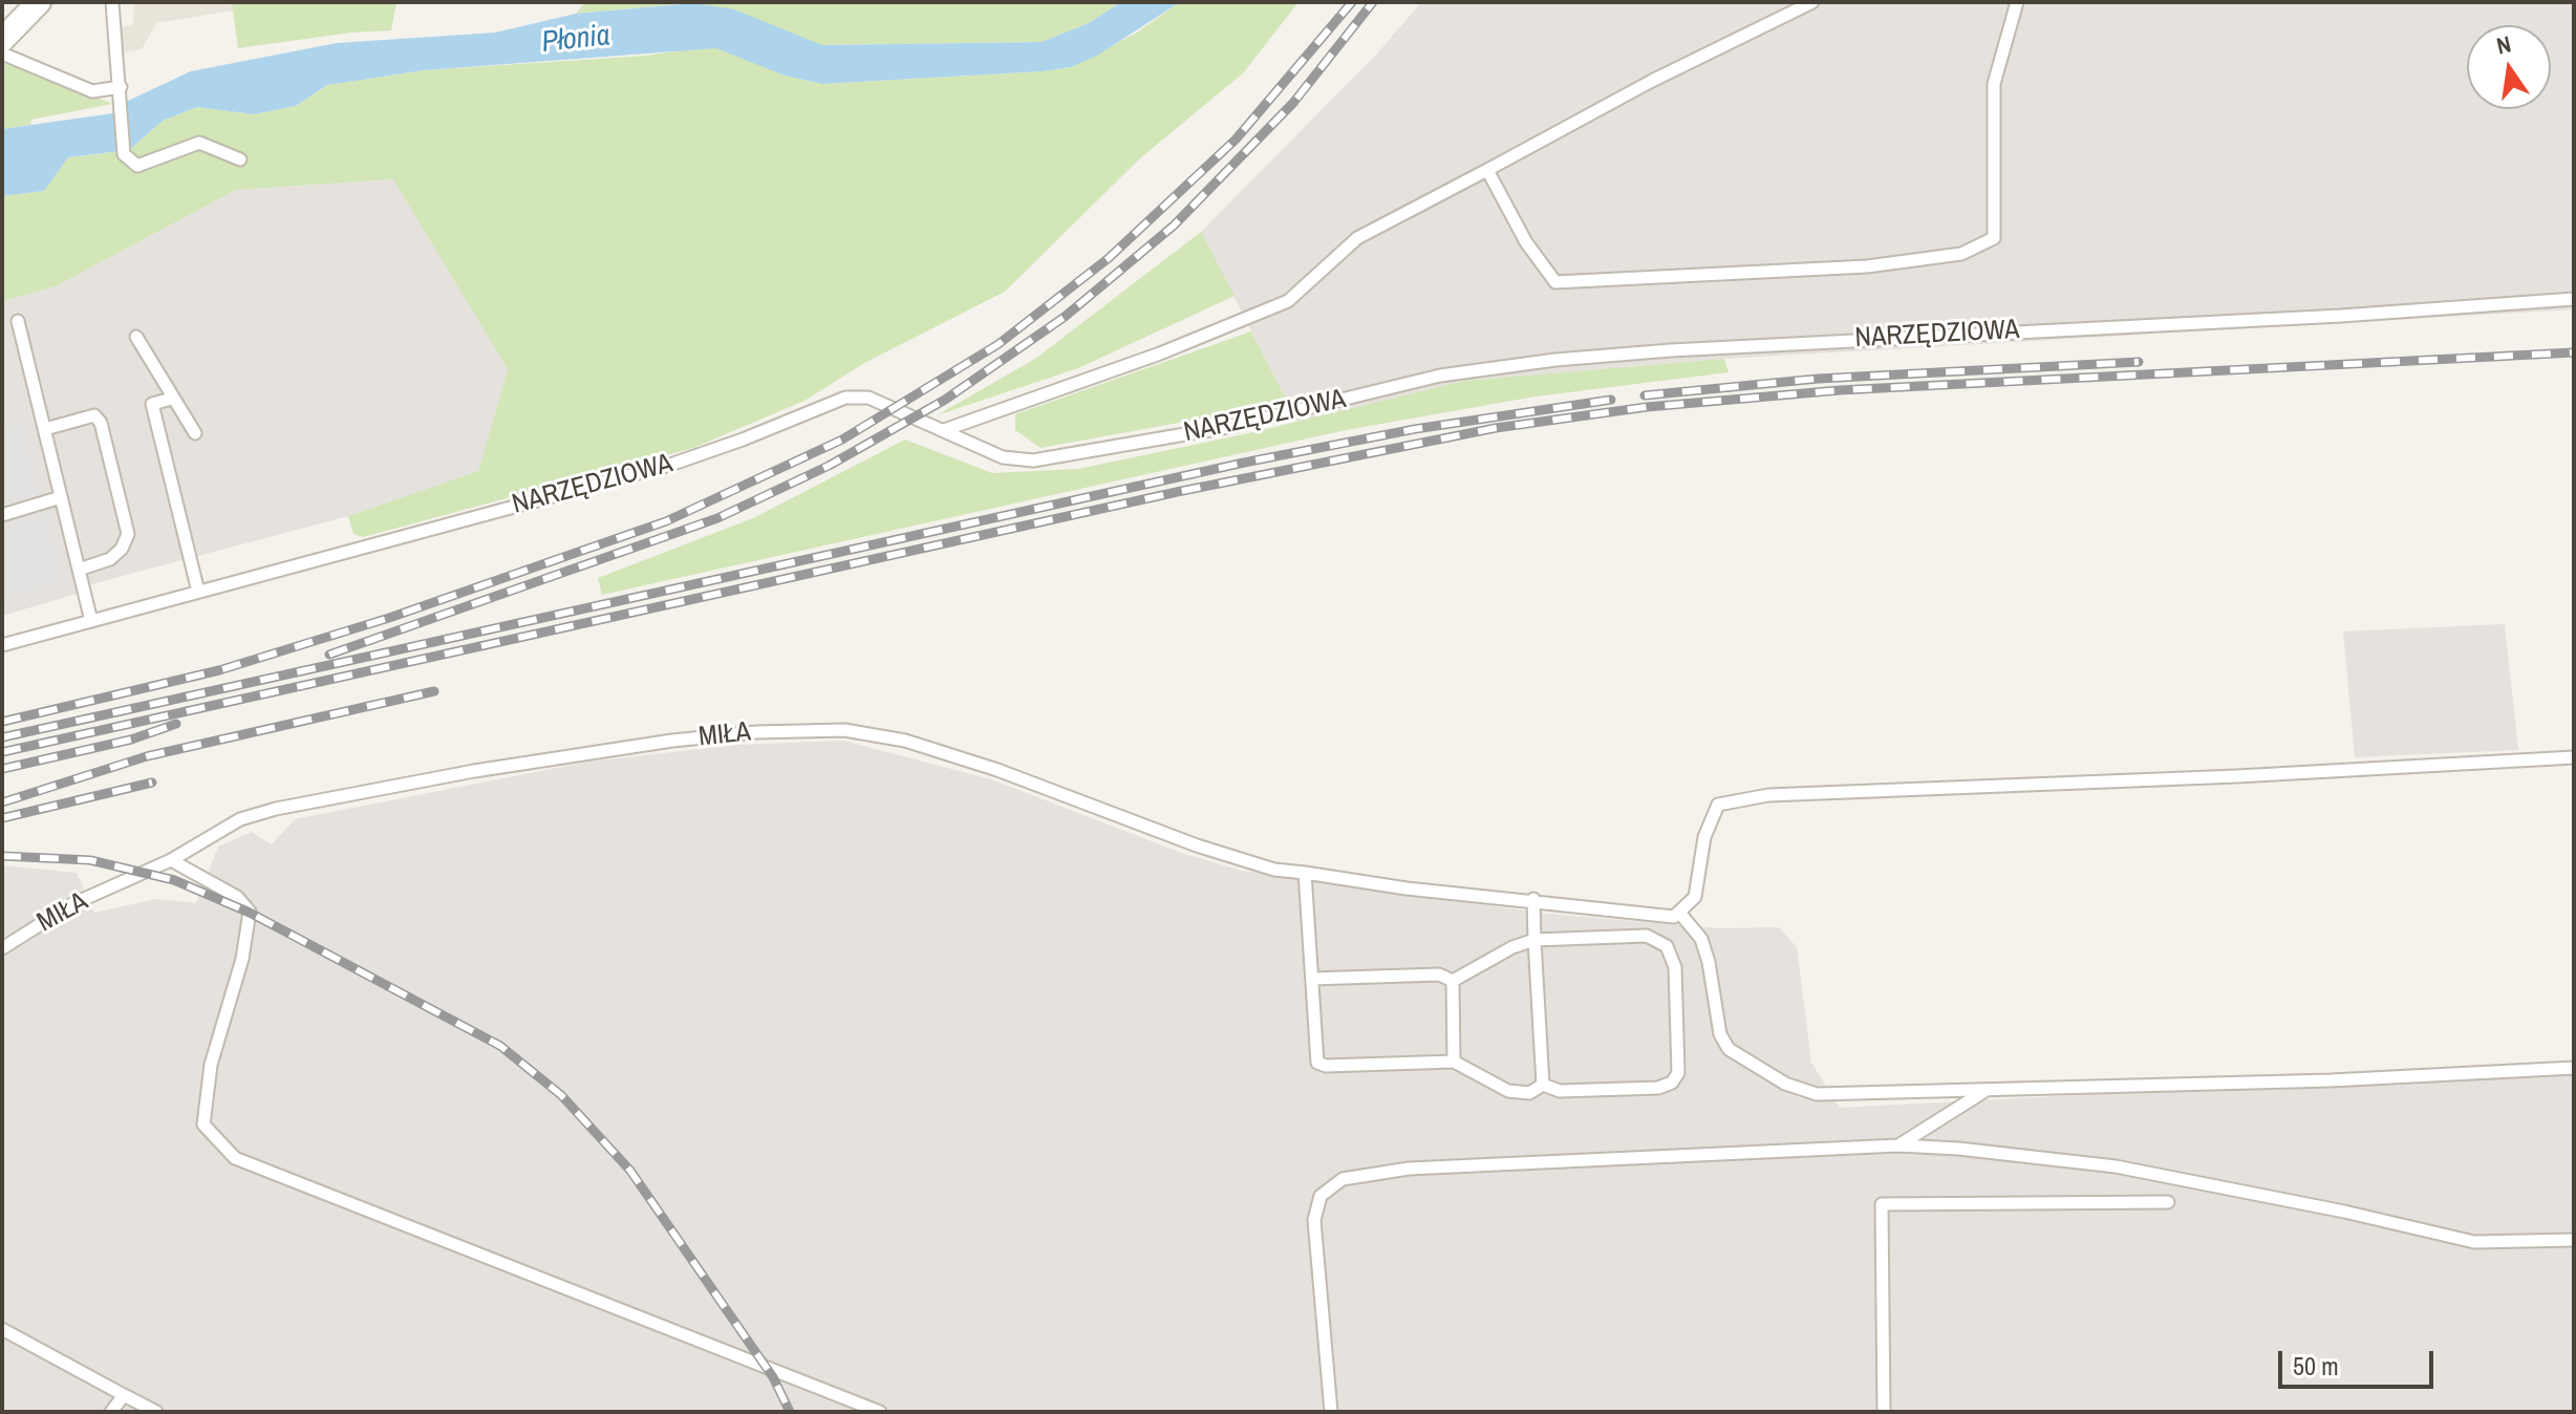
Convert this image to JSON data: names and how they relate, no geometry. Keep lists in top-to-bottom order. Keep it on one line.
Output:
{"streets":{"lane":["NARZĘDZIOWA","MIŁA"]},"water":["Płonia"],"scale_bar":"50 m","north":"top"}
